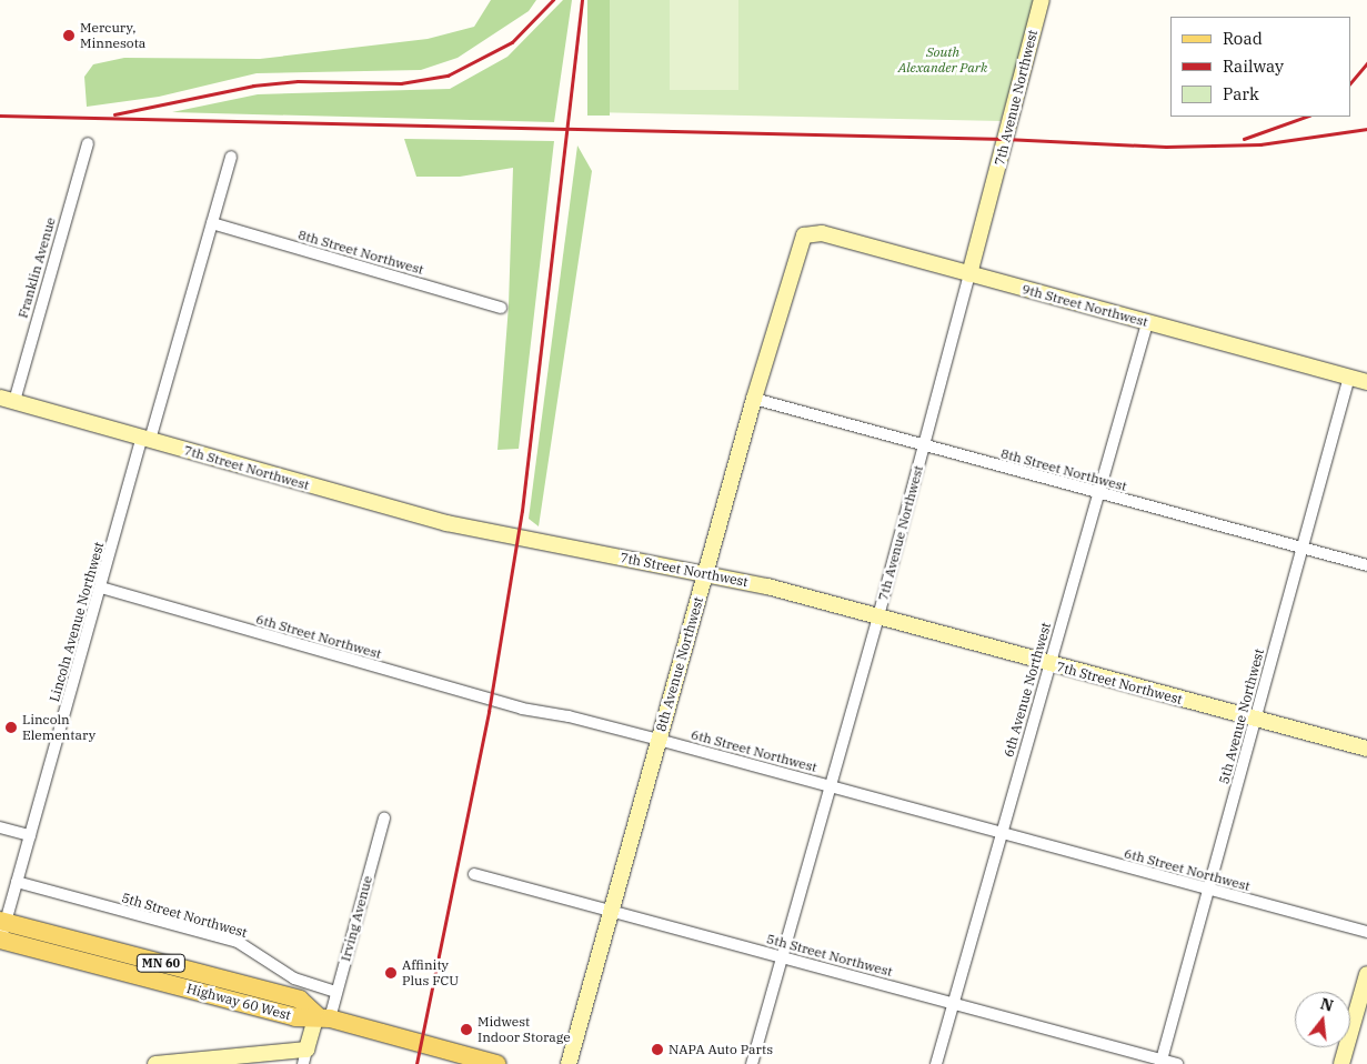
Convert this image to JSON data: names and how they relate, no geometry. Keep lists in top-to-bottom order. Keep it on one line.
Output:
{"streets":{"main road":["MN 60","Highway 60 West"],"street":["7th Avenue Northwest","8th Street Northwest","Franklin Avenue","9th Street Northwest","7th Street Northwest","Lincoln Avenue Northwest","6th Street Northwest","8th Avenue Northwest","6th Avenue Northwest","5th Avenue Northwest","5th Street Northwest","Irving Avenue"]},"crossings":[["7th Avenue Northwest","8th Street Northwest"],["7th Avenue Northwest","9th Street Northwest"],["7th Avenue Northwest","7th Street Northwest"],["7th Avenue Northwest","6th Street Northwest"],["7th Avenue Northwest","5th Street Northwest"],["8th Street Northwest","Lincoln Avenue Northwest"],["8th Street Northwest","8th Avenue Northwest"],["8th Street Northwest","6th Avenue Northwest"],["8th Street Northwest","5th Avenue Northwest"],["Franklin Avenue","7th Street Northwest"],["9th Street Northwest","8th Avenue Northwest"],["9th Street Northwest","6th Avenue Northwest"],["9th Street Northwest","5th Avenue Northwest"],["7th Street Northwest","Lincoln Avenue Northwest"],["7th Street Northwest","8th Avenue Northwest"],["7th Street Northwest","6th Avenue Northwest"],["7th Street Northwest","5th Avenue Northwest"],["Lincoln Avenue Northwest","6th Street Northwest"],["Lincoln Avenue Northwest","5th Street Northwest"],["Lincoln Avenue Northwest","Highway 60 West"],["6th Street Northwest","8th Avenue Northwest"],["6th Street Northwest","6th Avenue Northwest"],["6th Street Northwest","5th Avenue Northwest"],["8th Avenue Northwest","5th Street Northwest"],["6th Avenue Northwest","5th Street Northwest"],["5th Avenue Northwest","5th Street Northwest"],["5th Street Northwest","Irving Avenue"],["Irving Avenue","MN 60"],["Irving Avenue","Highway 60 West"],["MN 60","Highway 60 West"]],"parks":["South Alexander Park"],"places":["Mercury, Minnesota","Lincoln Elementary","Affinity Plus FCU","Midwest Indoor Storage","NAPA Auto Parts"],"legend":["Road","Railway","Park"],"north":"top"}
